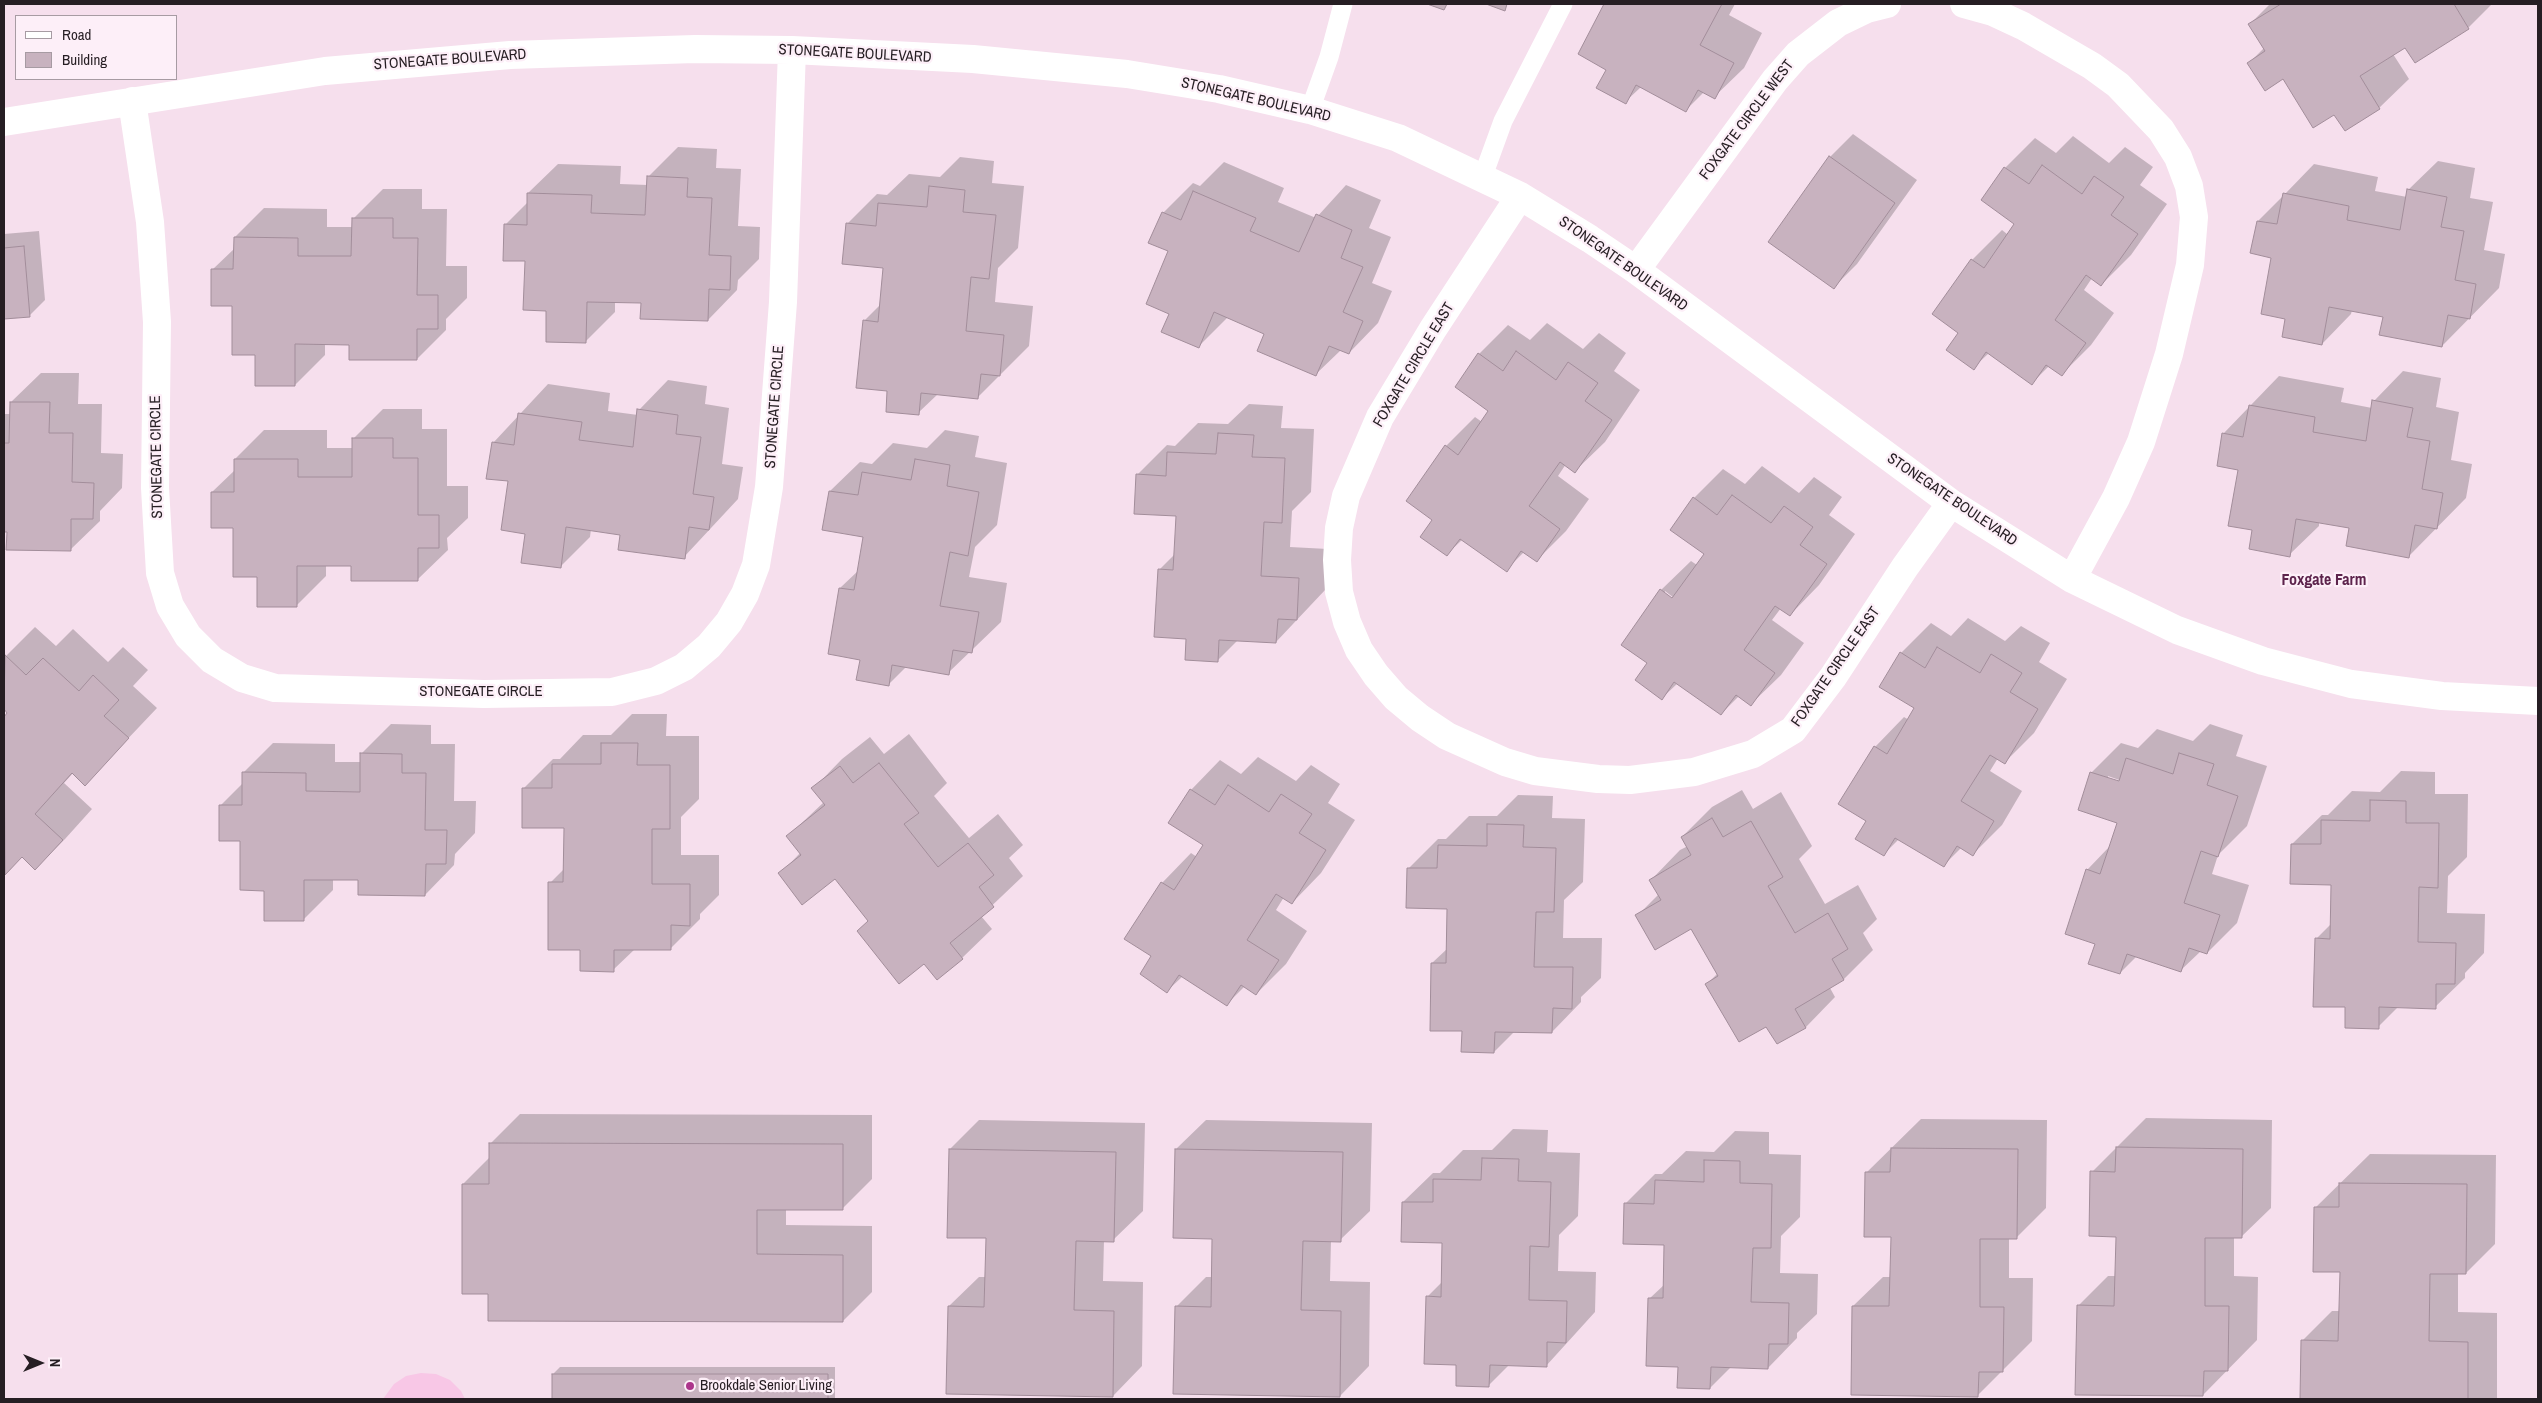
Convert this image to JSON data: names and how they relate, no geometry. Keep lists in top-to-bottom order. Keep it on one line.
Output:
{"streets":{"street":["STONEGATE BOULEVARD","FOXGATE CIRCLE WEST","FOXGATE CIRCLE EAST","STONEGATE CIRCLE"]},"crossings":[["STONEGATE BOULEVARD","FOXGATE CIRCLE WEST"],["STONEGATE BOULEVARD","FOXGATE CIRCLE EAST"],["STONEGATE BOULEVARD","STONEGATE CIRCLE"]],"districts":["Foxgate Farm"],"places":["Brookdale Senior Living"],"legend":["Road","Building"],"north":"right"}
